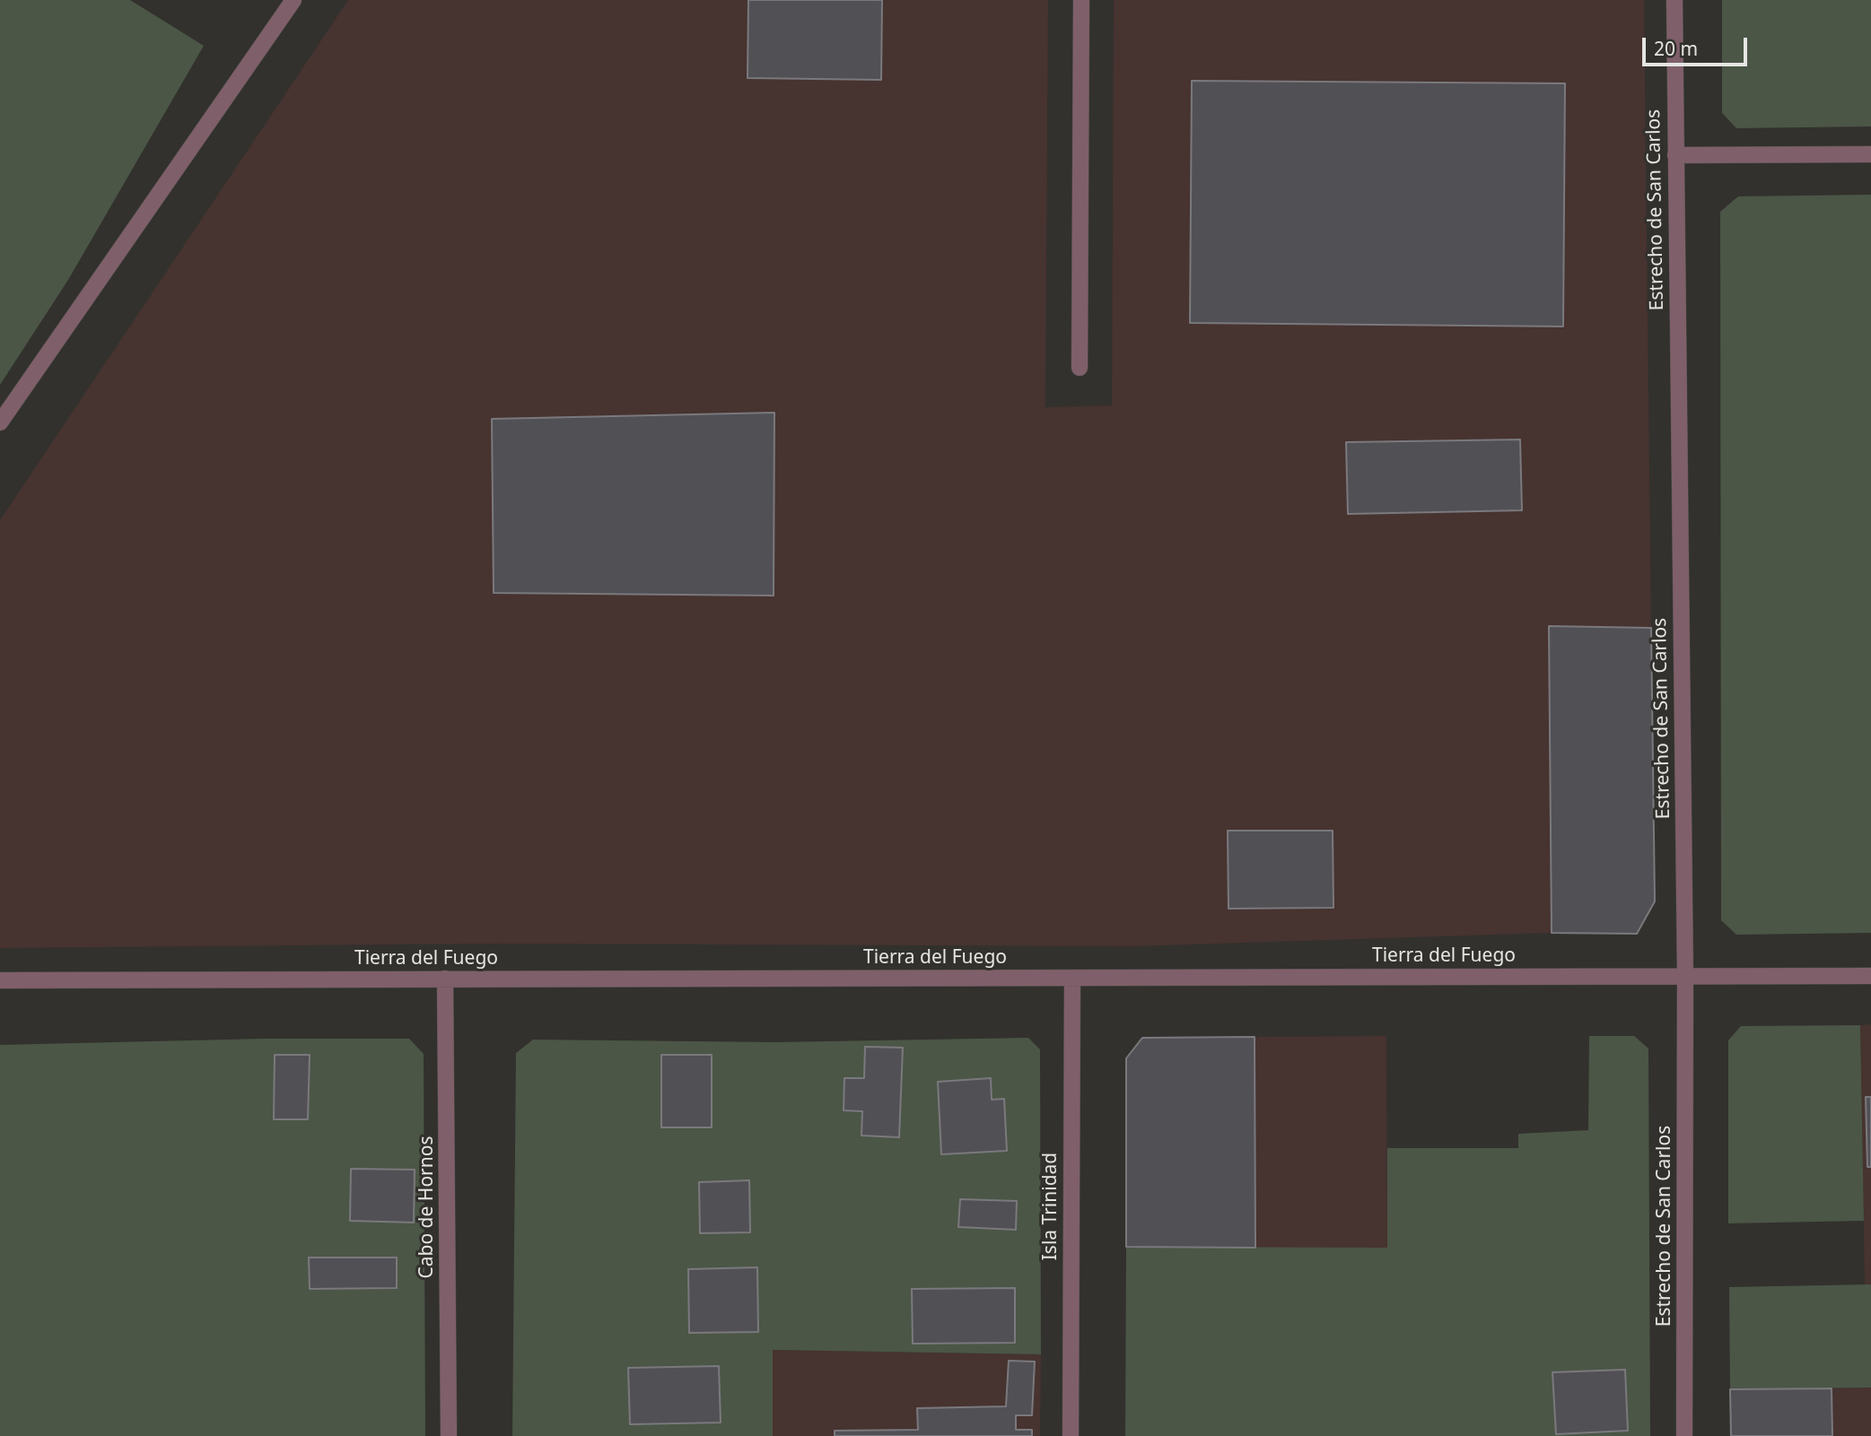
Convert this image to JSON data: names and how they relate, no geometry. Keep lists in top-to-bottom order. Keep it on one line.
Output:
{"streets":{"street":["Estrecho de San Carlos","Tierra del Fuego","Isla Trinidad","Cabo de Hornos"]},"crossings":[["Estrecho de San Carlos","Tierra del Fuego"],["Tierra del Fuego","Isla Trinidad"],["Tierra del Fuego","Cabo de Hornos"]],"scale_bar":"20 m"}
